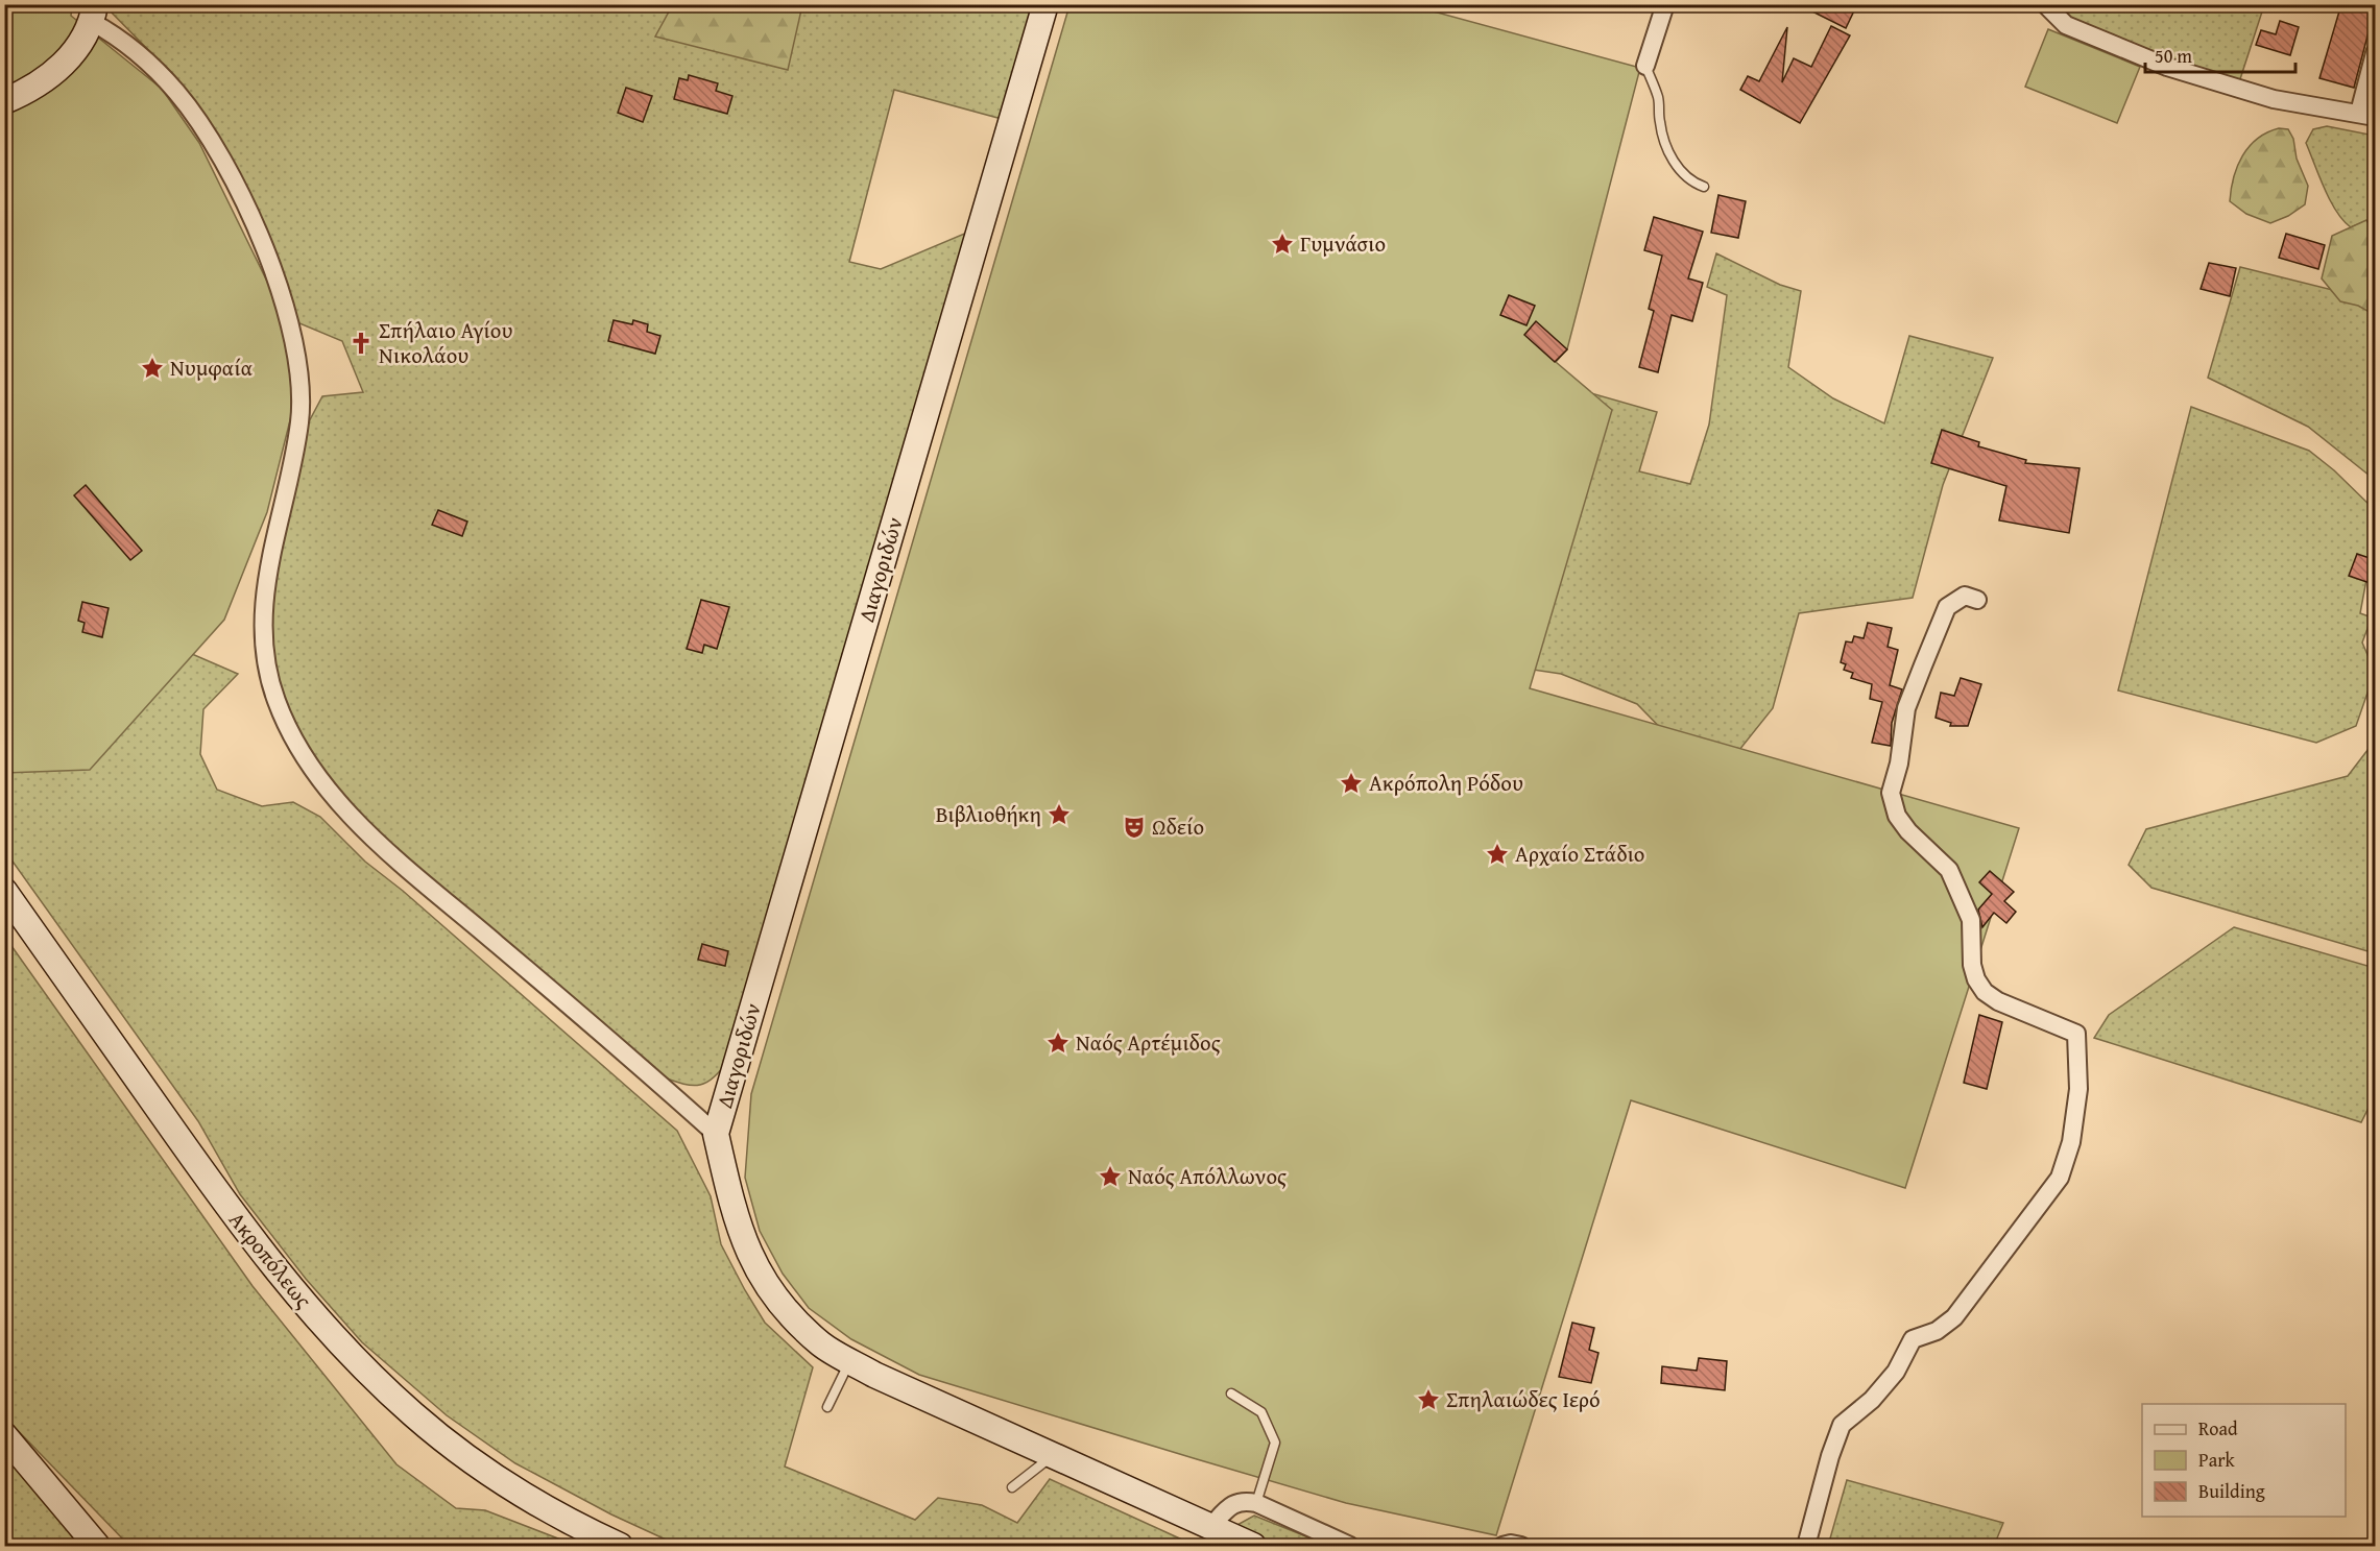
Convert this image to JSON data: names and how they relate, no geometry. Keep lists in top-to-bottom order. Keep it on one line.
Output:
{"streets":{"street":["Διαγοριδών","Ακροπόλεως"]},"places":{"place":["Γυμνάσιο","Νυμφαία","Ακρόπολη Ρόδου","Βιβλιοθήκη","Αρχαίο Στάδιο","Ναός Αρτέμιδος","Ναός Απόλλωνος","Σπηλαιώδες Ιερό"],"church":["Σπήλαιο Αγίου Νικολάου"],"theatre":["Ωδείο"]},"legend":["Road","Park","Building"],"scale_bar":"50 m"}
